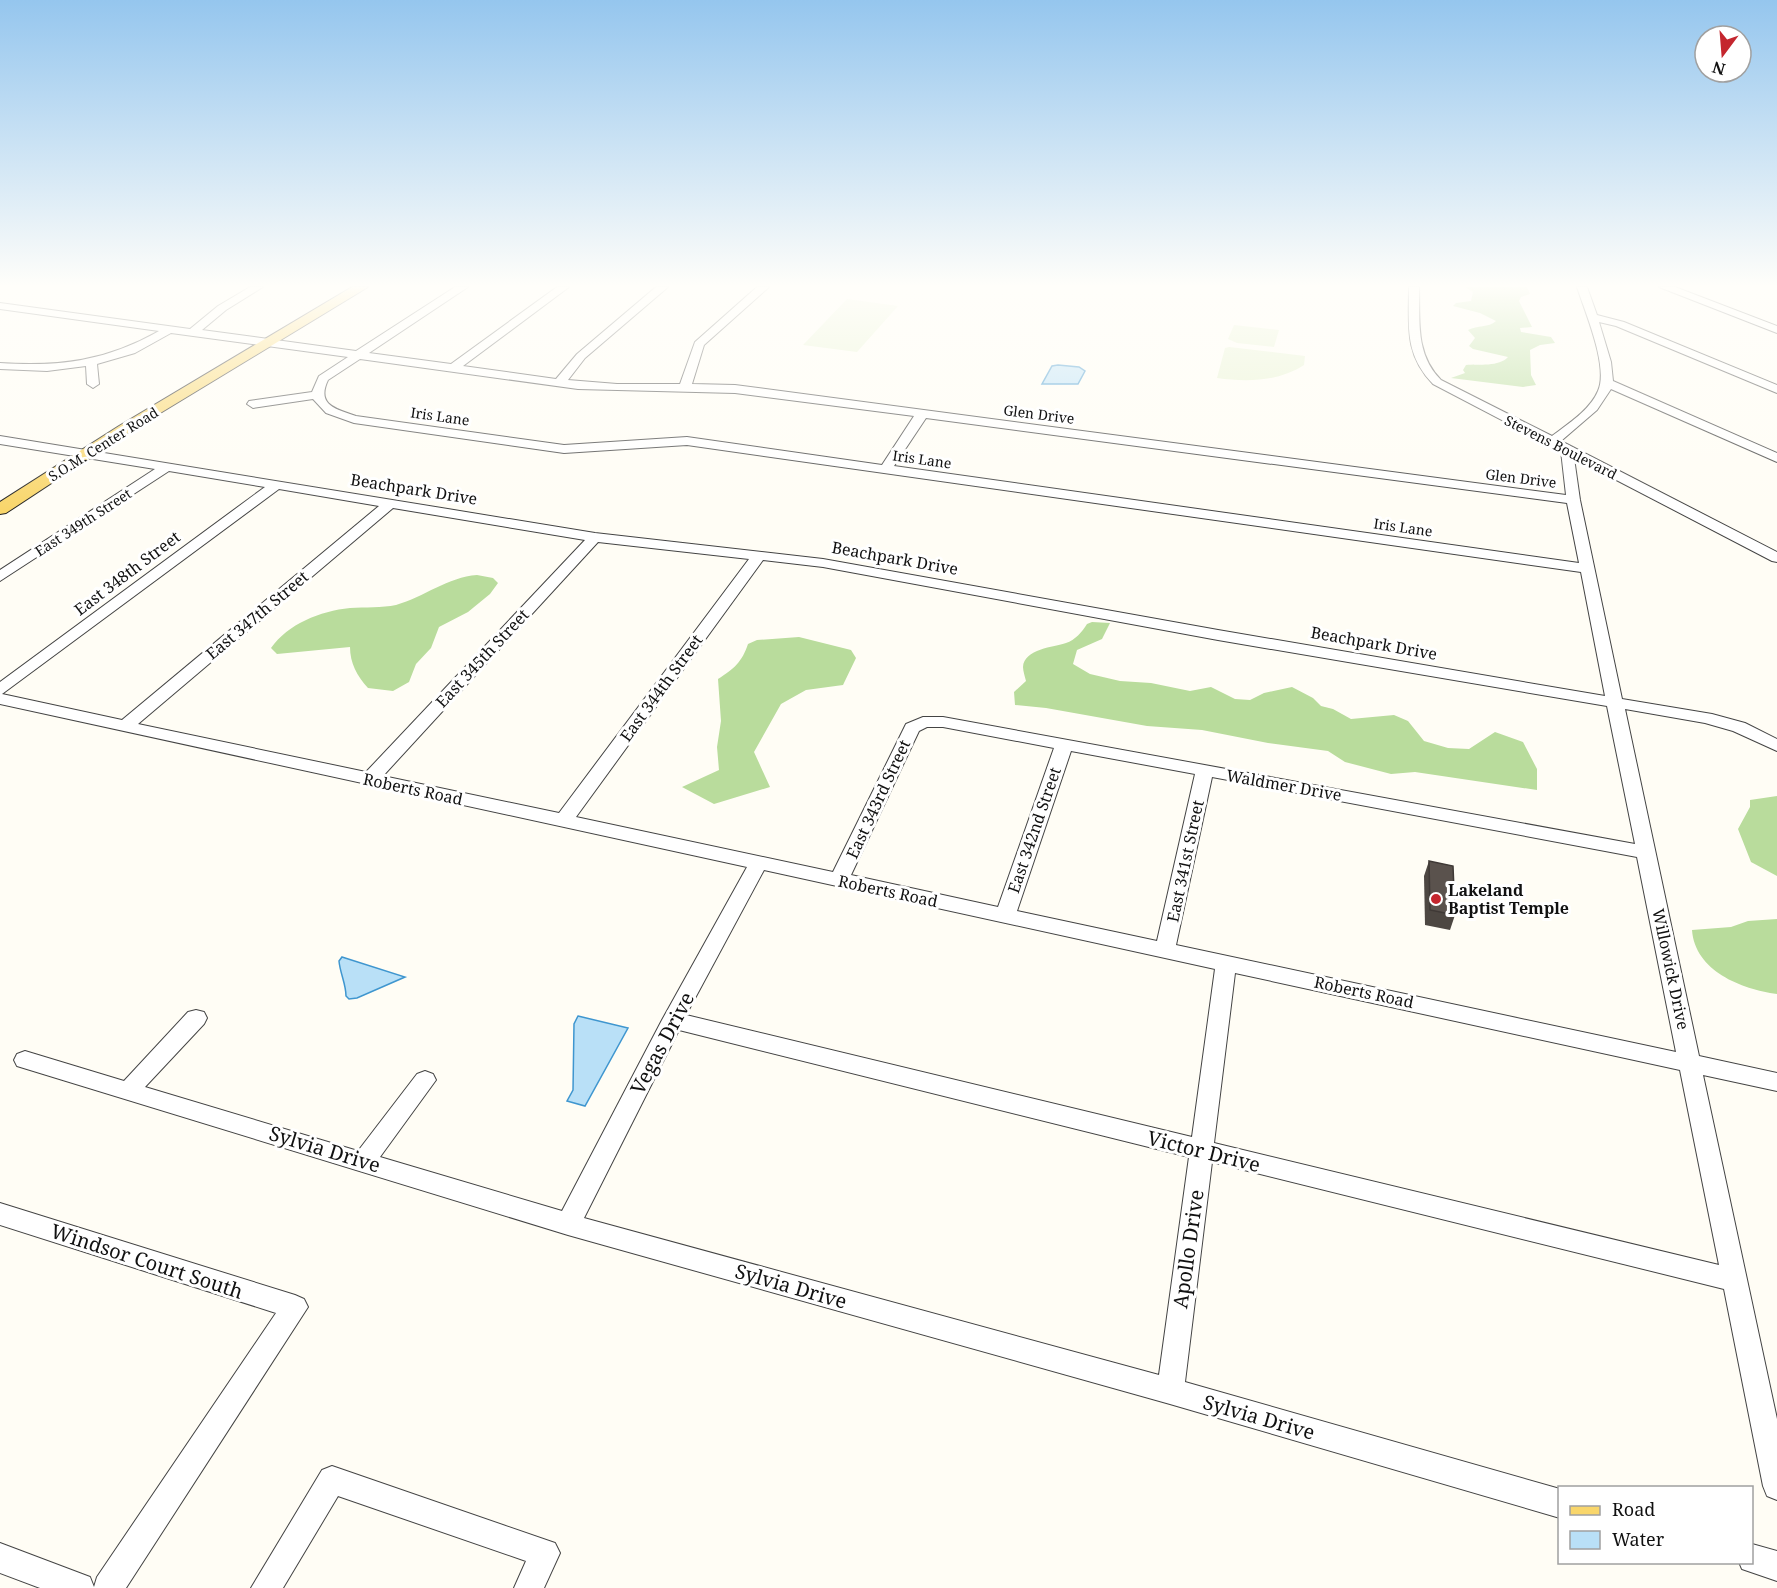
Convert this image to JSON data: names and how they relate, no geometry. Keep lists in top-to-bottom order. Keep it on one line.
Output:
{"streets":{"main road":["S.O.M. Center Road"],"street":["Glen Drive","Iris Lane","Stevens Boulevard","Beachpark Drive","East 349th Street","East 348th Street","East 347th Street","East 345th Street","East 344th Street","Waldmer Drive","Roberts Road","East 343rd Street","East 342nd Street","East 341st Street","Willowick Drive","Vegas Drive","Sylvia Drive","Victor Drive","Apollo Drive","Windsor Court South"]},"crossings":[["Glen Drive","Willowick Drive"],["Iris Lane","Willowick Drive"],["S.O.M. Center Road","Beachpark Drive"],["Stevens Boulevard","Willowick Drive"],["Beachpark Drive","East 349th Street"],["Beachpark Drive","East 348th Street"],["Beachpark Drive","East 347th Street"],["Beachpark Drive","East 345th Street"],["Beachpark Drive","East 344th Street"],["Beachpark Drive","Willowick Drive"],["East 347th Street","Roberts Road"],["East 345th Street","Roberts Road"],["East 344th Street","Roberts Road"],["Waldmer Drive","East 343rd Street"],["Waldmer Drive","East 342nd Street"],["Waldmer Drive","East 341st Street"],["Waldmer Drive","Willowick Drive"],["Roberts Road","East 343rd Street"],["Roberts Road","East 342nd Street"],["Roberts Road","East 341st Street"],["Roberts Road","Willowick Drive"],["Roberts Road","Vegas Drive"],["Roberts Road","Apollo Drive"],["Willowick Drive","Victor Drive"],["Vegas Drive","Sylvia Drive"],["Vegas Drive","Victor Drive"],["Sylvia Drive","Apollo Drive"],["Victor Drive","Apollo Drive"]],"places":["Lakeland Baptist Temple"],"legend":["Road","Water"],"north":"bottom"}
